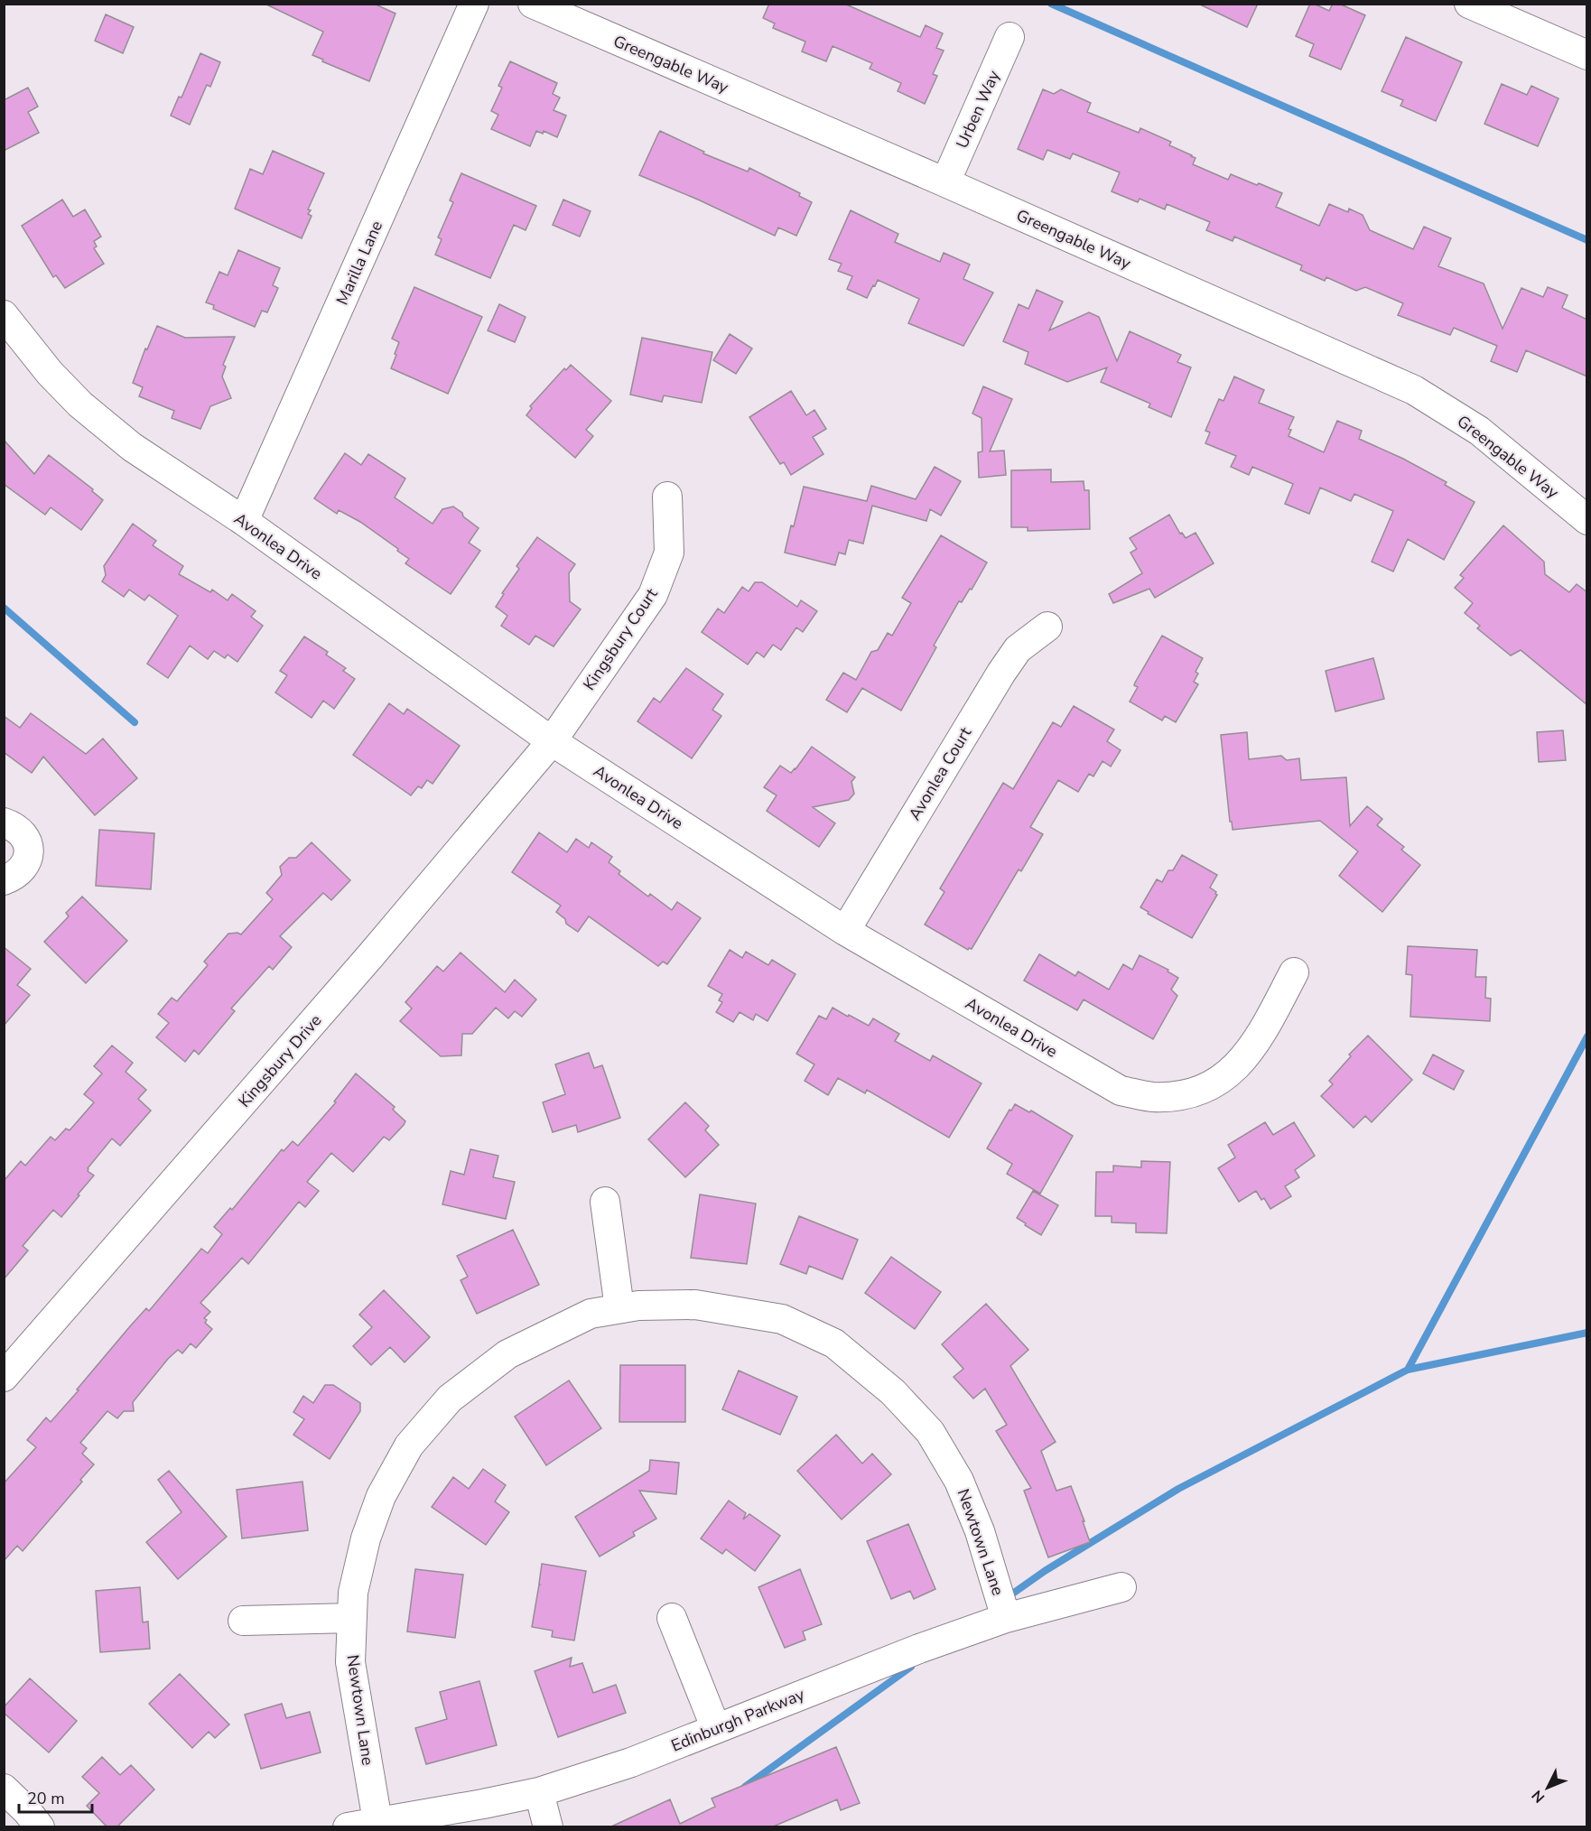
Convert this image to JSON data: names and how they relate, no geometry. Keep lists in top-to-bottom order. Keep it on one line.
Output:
{"streets":{"street":["Greengable Way","Urben Way","Marilla Lane","Avonlea Drive","Kingsbury Court","Avonlea Court","Kingsbury Drive","Newtown Lane","Edinburgh Parkway"]},"crossings":[["Greengable Way","Urben Way"],["Marilla Lane","Avonlea Drive"],["Avonlea Drive","Kingsbury Court"],["Avonlea Drive","Avonlea Court"],["Avonlea Drive","Kingsbury Drive"],["Kingsbury Court","Kingsbury Drive"],["Newtown Lane","Edinburgh Parkway"]],"scale_bar":"20 m","north":"bottom left"}
